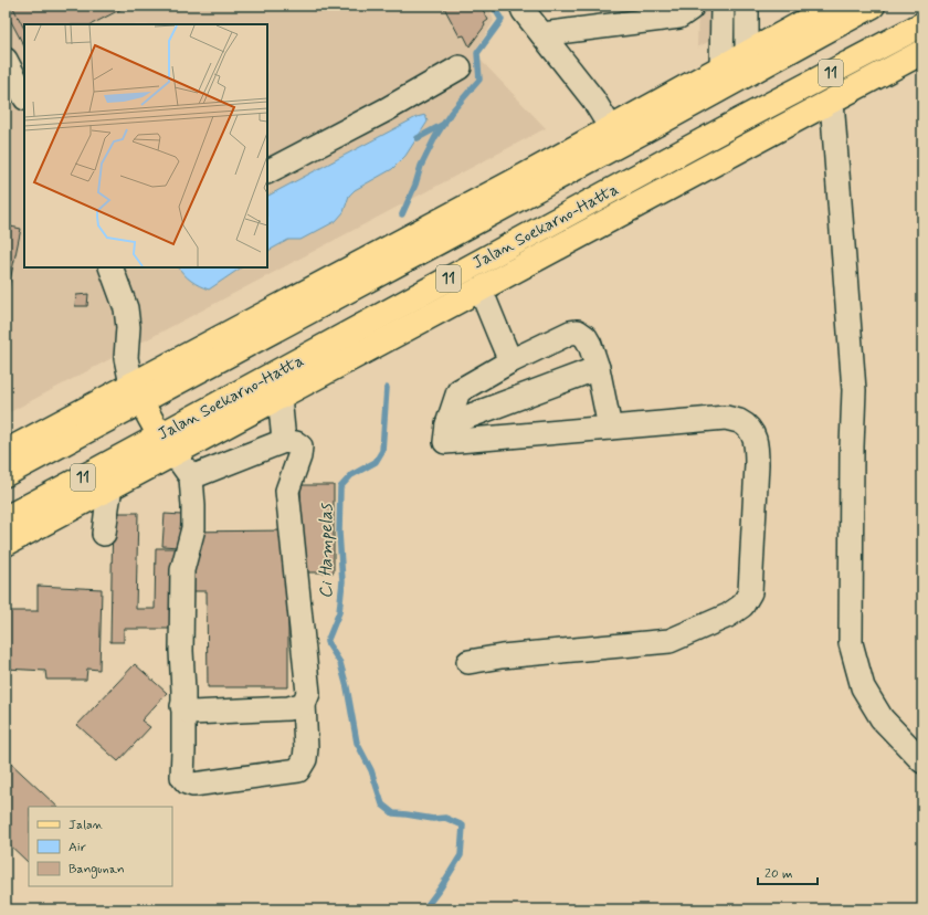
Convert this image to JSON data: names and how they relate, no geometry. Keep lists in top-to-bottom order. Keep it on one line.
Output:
{"streets":{"main road":["11","Jalan Soekarno-Hatta"]},"water":["Ci Hampelas"],"legend":["Jalan","Air","Bangunan"],"scale_bar":"20 m"}
